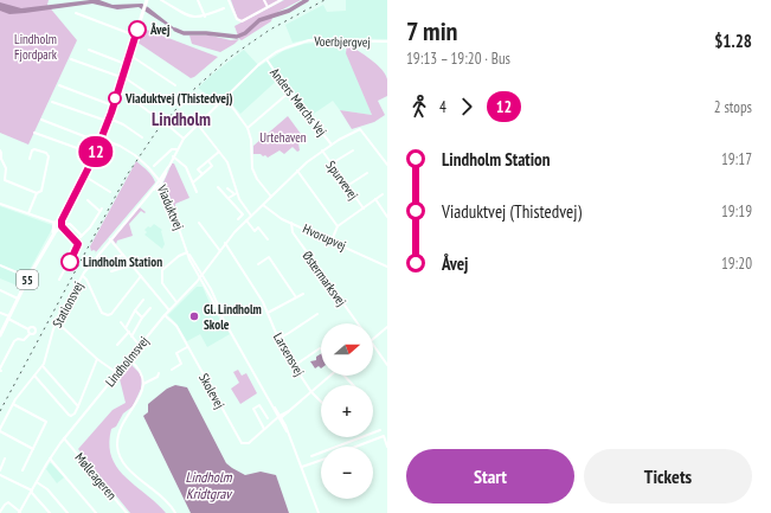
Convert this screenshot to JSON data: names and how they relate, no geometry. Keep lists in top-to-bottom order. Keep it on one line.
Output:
{"streets":{"main road":["55"],"street":["Voerbjergvej","Anders Mørchs Vej","Spurvevej","Viaduktvej","Hvorupvej","Østermarksvej","Stationsvej","Larsensvej","Lindholmsvej","Skolevej","Mølleageren"]},"crossings":[["Voerbjergvej","Anders Mørchs Vej"],["Voerbjergvej","Viaduktvej"],["Voerbjergvej","Stationsvej"],["Anders Mørchs Vej","Lindholmsvej"],["Spurvevej","Lindholmsvej"],["Viaduktvej","55"],["Viaduktvej","Stationsvej"],["Viaduktvej","Lindholmsvej"],["Viaduktvej","Skolevej"],["Hvorupvej","Østermarksvej"],["Hvorupvej","Lindholmsvej"],["Larsensvej","Lindholmsvej"],["Larsensvej","Skolevej"],["Lindholmsvej","Skolevej"],["Lindholmsvej","Mølleageren"]],"districts":["Lindholm"],"water":["Lindholm Kridtgrav"],"parks":["Lindholm Fjordpark","Urtehaven"],"places":["Åvej","Viaduktvej (Thistedvej)","Lindholm Station","Gl. Lindholm Skole"],"lines":["bus line 12"],"north":"right","page":{"on_map":"12","heading":["7 min","19:13 – 19:20 · Bus","$1.28"],"legs":["4","12","2 stops"],"list":[{"name":"Lindholm Station","value":"19:17"},{"name":"Viaduktvej (Thistedvej)","value":"19:19"},{"name":"Åvej","value":"19:20"}],"map_buttons":["+","−"],"buttons":["Start","Tickets"]}}
